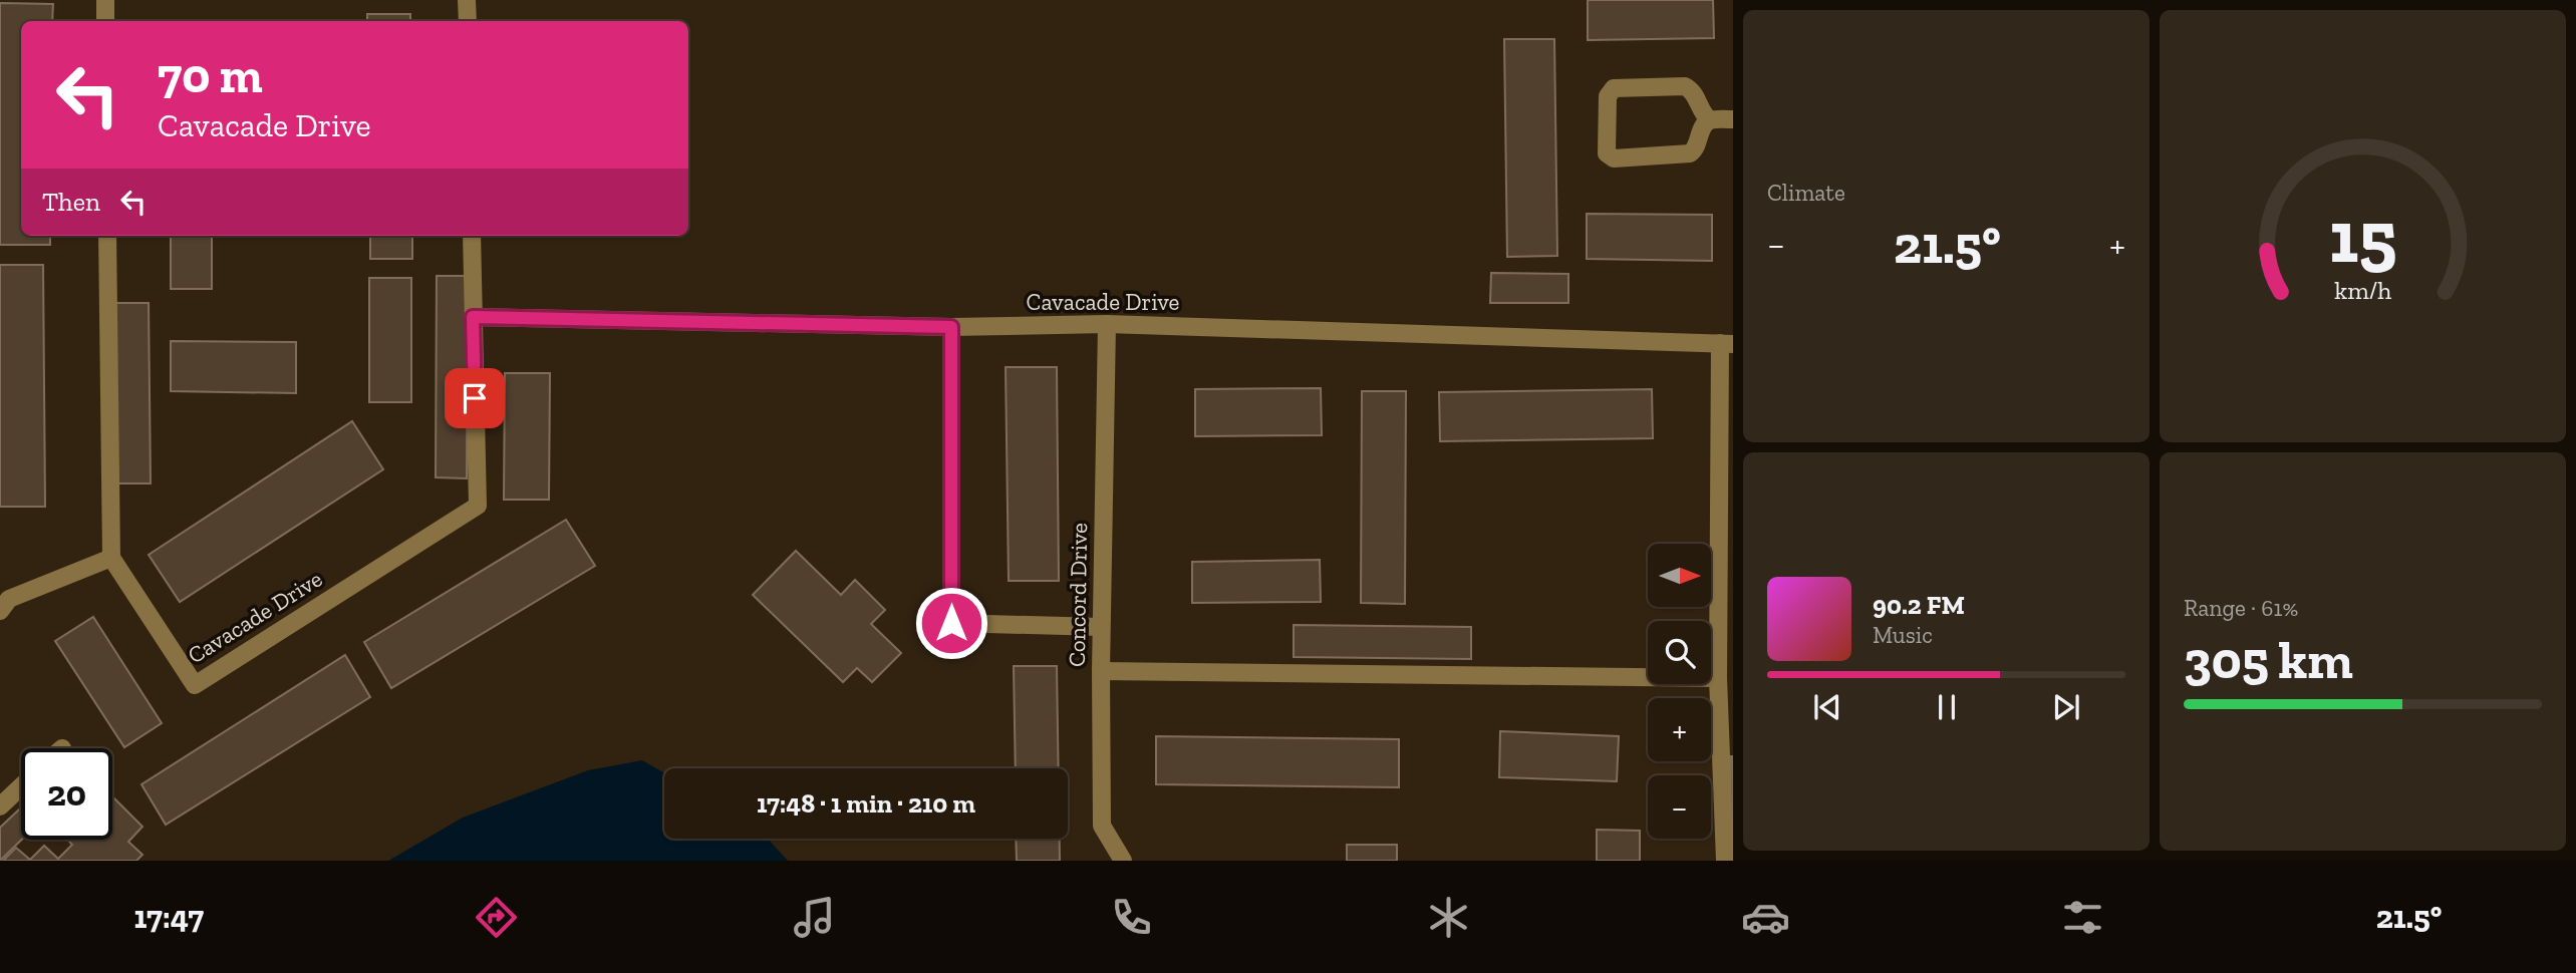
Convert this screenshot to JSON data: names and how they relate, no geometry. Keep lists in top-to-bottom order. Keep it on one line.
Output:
{"streets":{"street":["Cavacade Drive","Concord Drive"]},"crossings":[["Cavacade Drive","Concord Drive"]],"north":"right","page":{"tile":["Climate",["Range · 61%","305 km"]],"turn":["70 m","Cavacade Drive"],"then":"Then","heat":["−","21.5°","+"],"map_buttons":["+","−"],"song":["90.2 FM","Music"],"limit":"20","trip":"17:48 · 1 min · 210 m","tabs":["17:47","21.5°"],"gauge":["15","km/h"]}}
